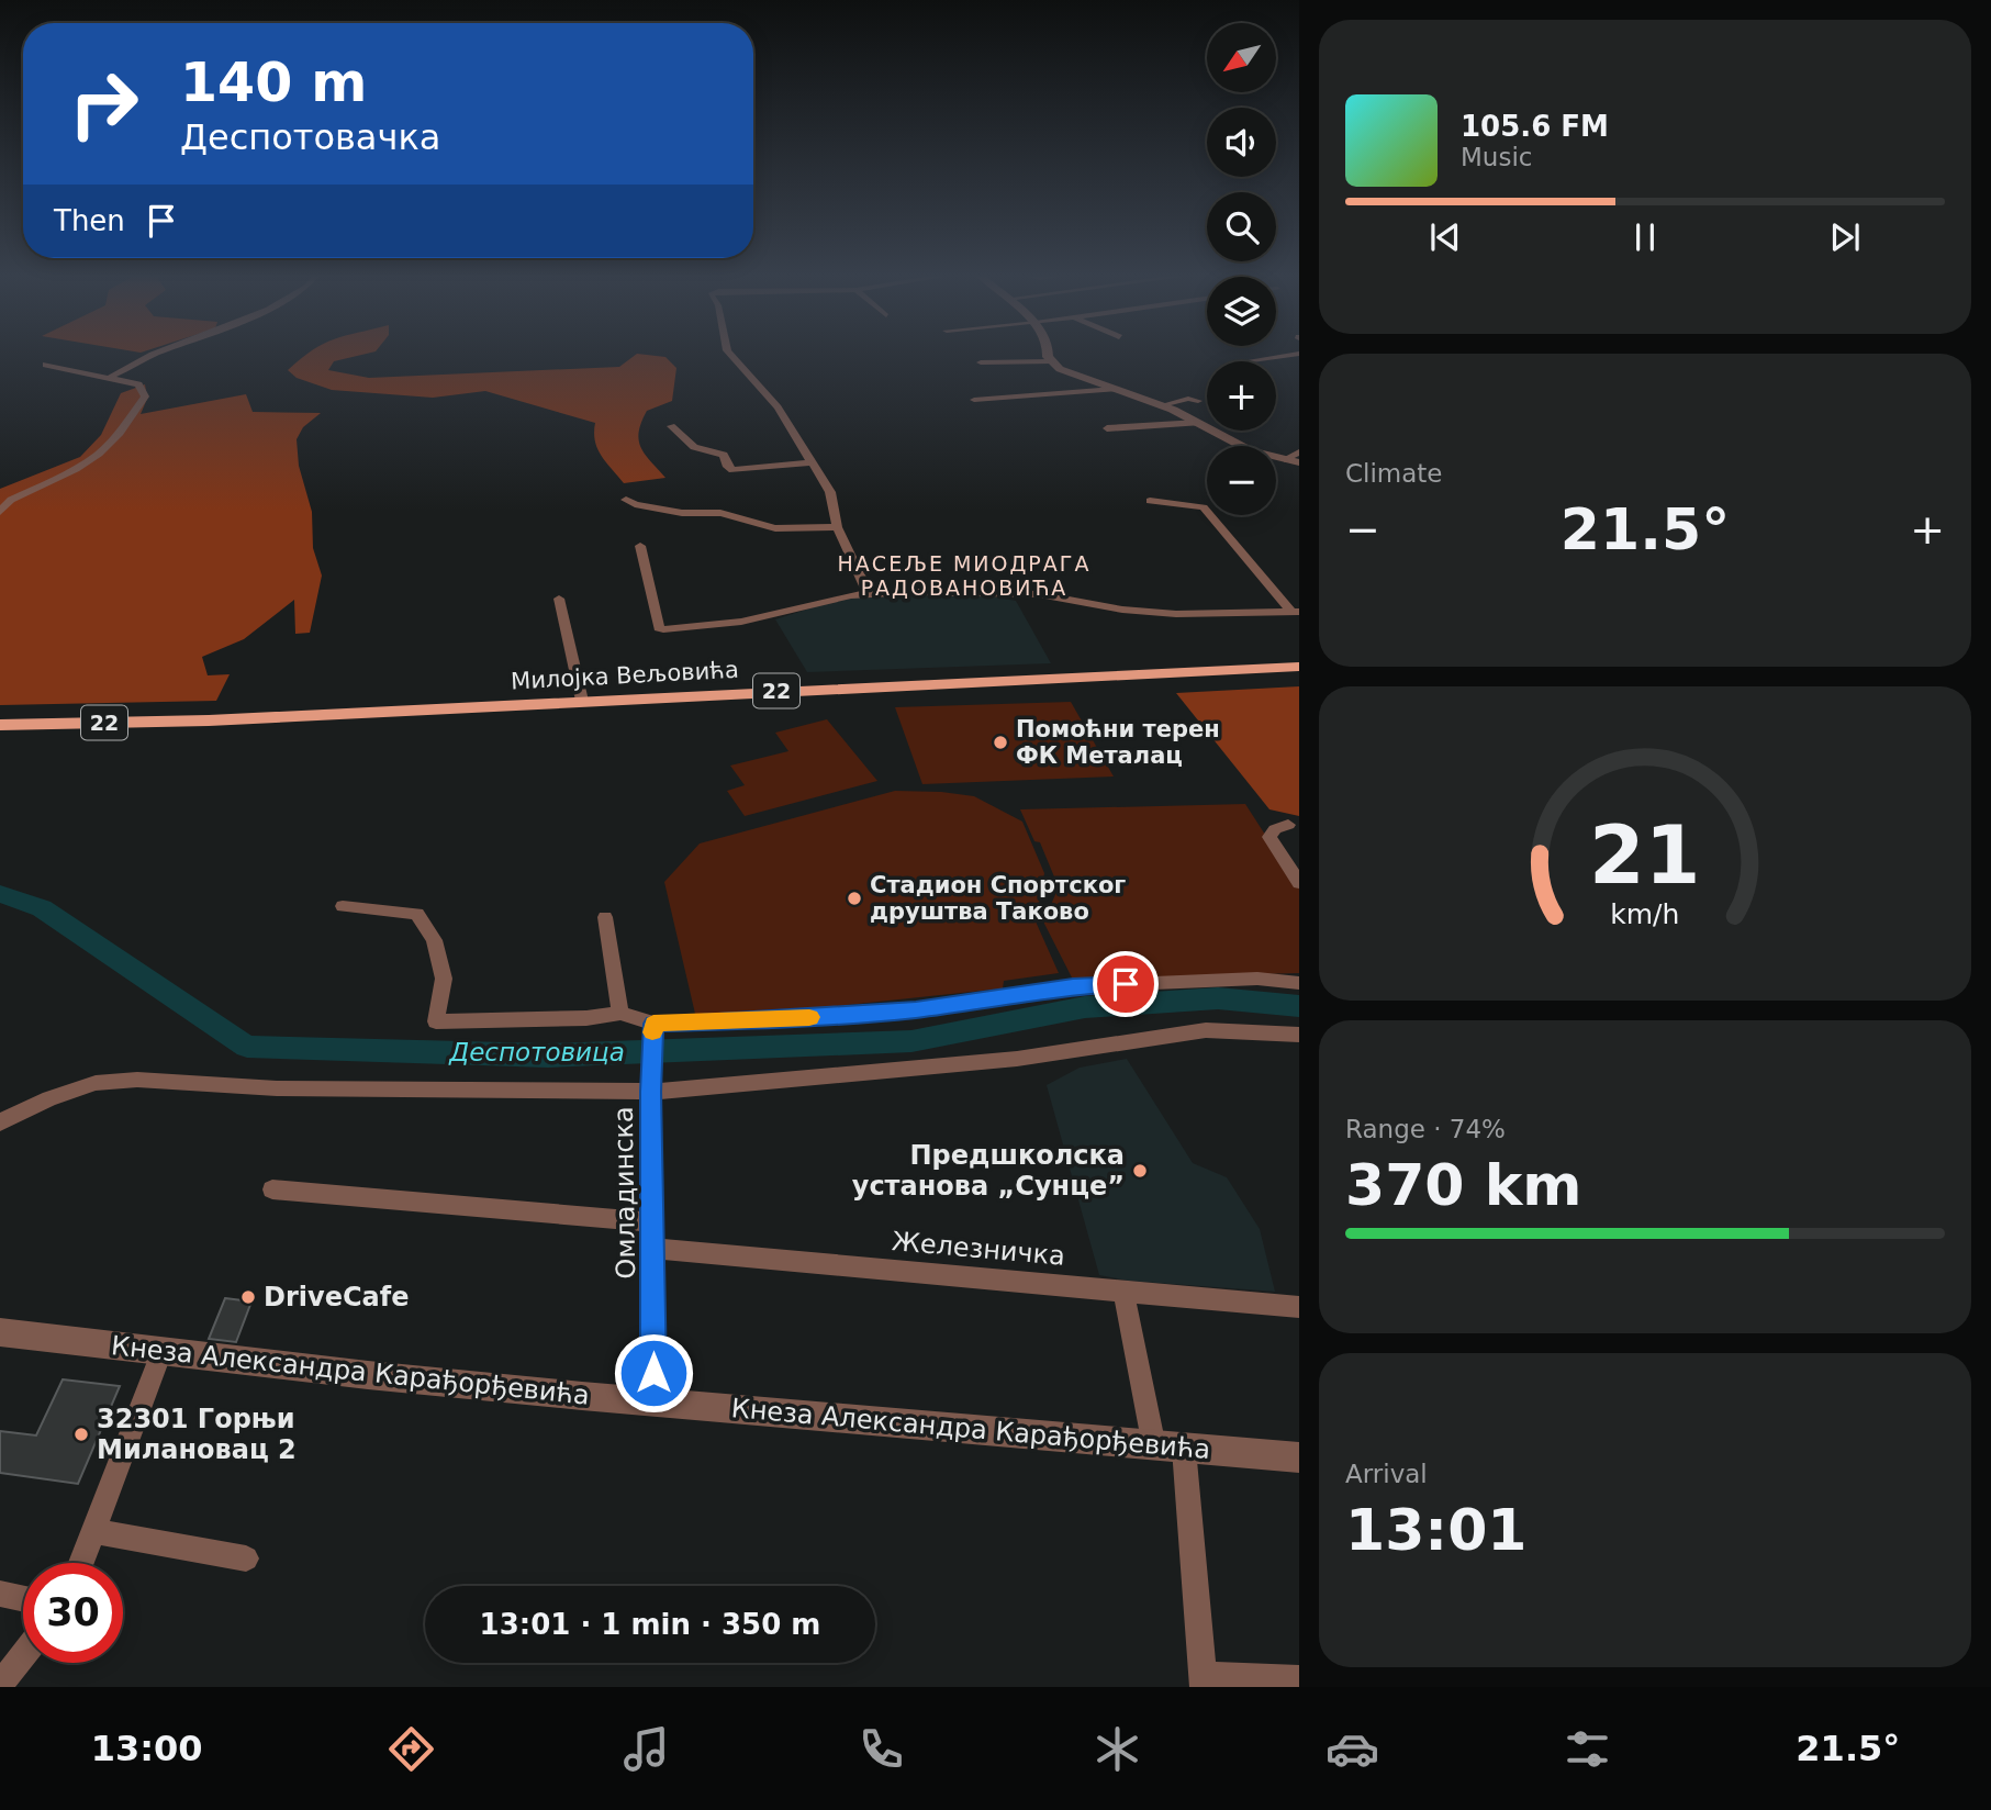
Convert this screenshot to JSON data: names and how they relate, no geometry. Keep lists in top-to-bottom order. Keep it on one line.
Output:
{"streets":{"main road":["Милојка Вељовића","22"],"street":["Омладинска","Железничка","Кнеза Александра Карађорђевића"]},"crossings":[["Омладинска","Железничка"],["Омладинска","Кнеза Александра Карађорђевића"]],"districts":["НАСЕЉЕ МИОДРАГА РАДОВАНОВИЋА"],"water":["Деспотовица"],"places":["Помоћни терен ФК Металац","Стадион Спортског друштва Таково","Предшколска установа „Сунце”","DriveCafe","32301 Горњи Милановац 2"],"north":"bottom left","page":{"map_buttons":["+","−"],"turn":["140 m","Деспотовачка"],"song":["105.6 FM","Music"],"then":"Then","tile":["Climate",["Range · 74%","370 km"],["Arrival","13:01"]],"heat":["−","21.5°","+"],"limit":"30","trip":"13:01 · 1 min · 350 m","tabs":["13:00","21.5°"],"gauge":["21","km/h"]}}
